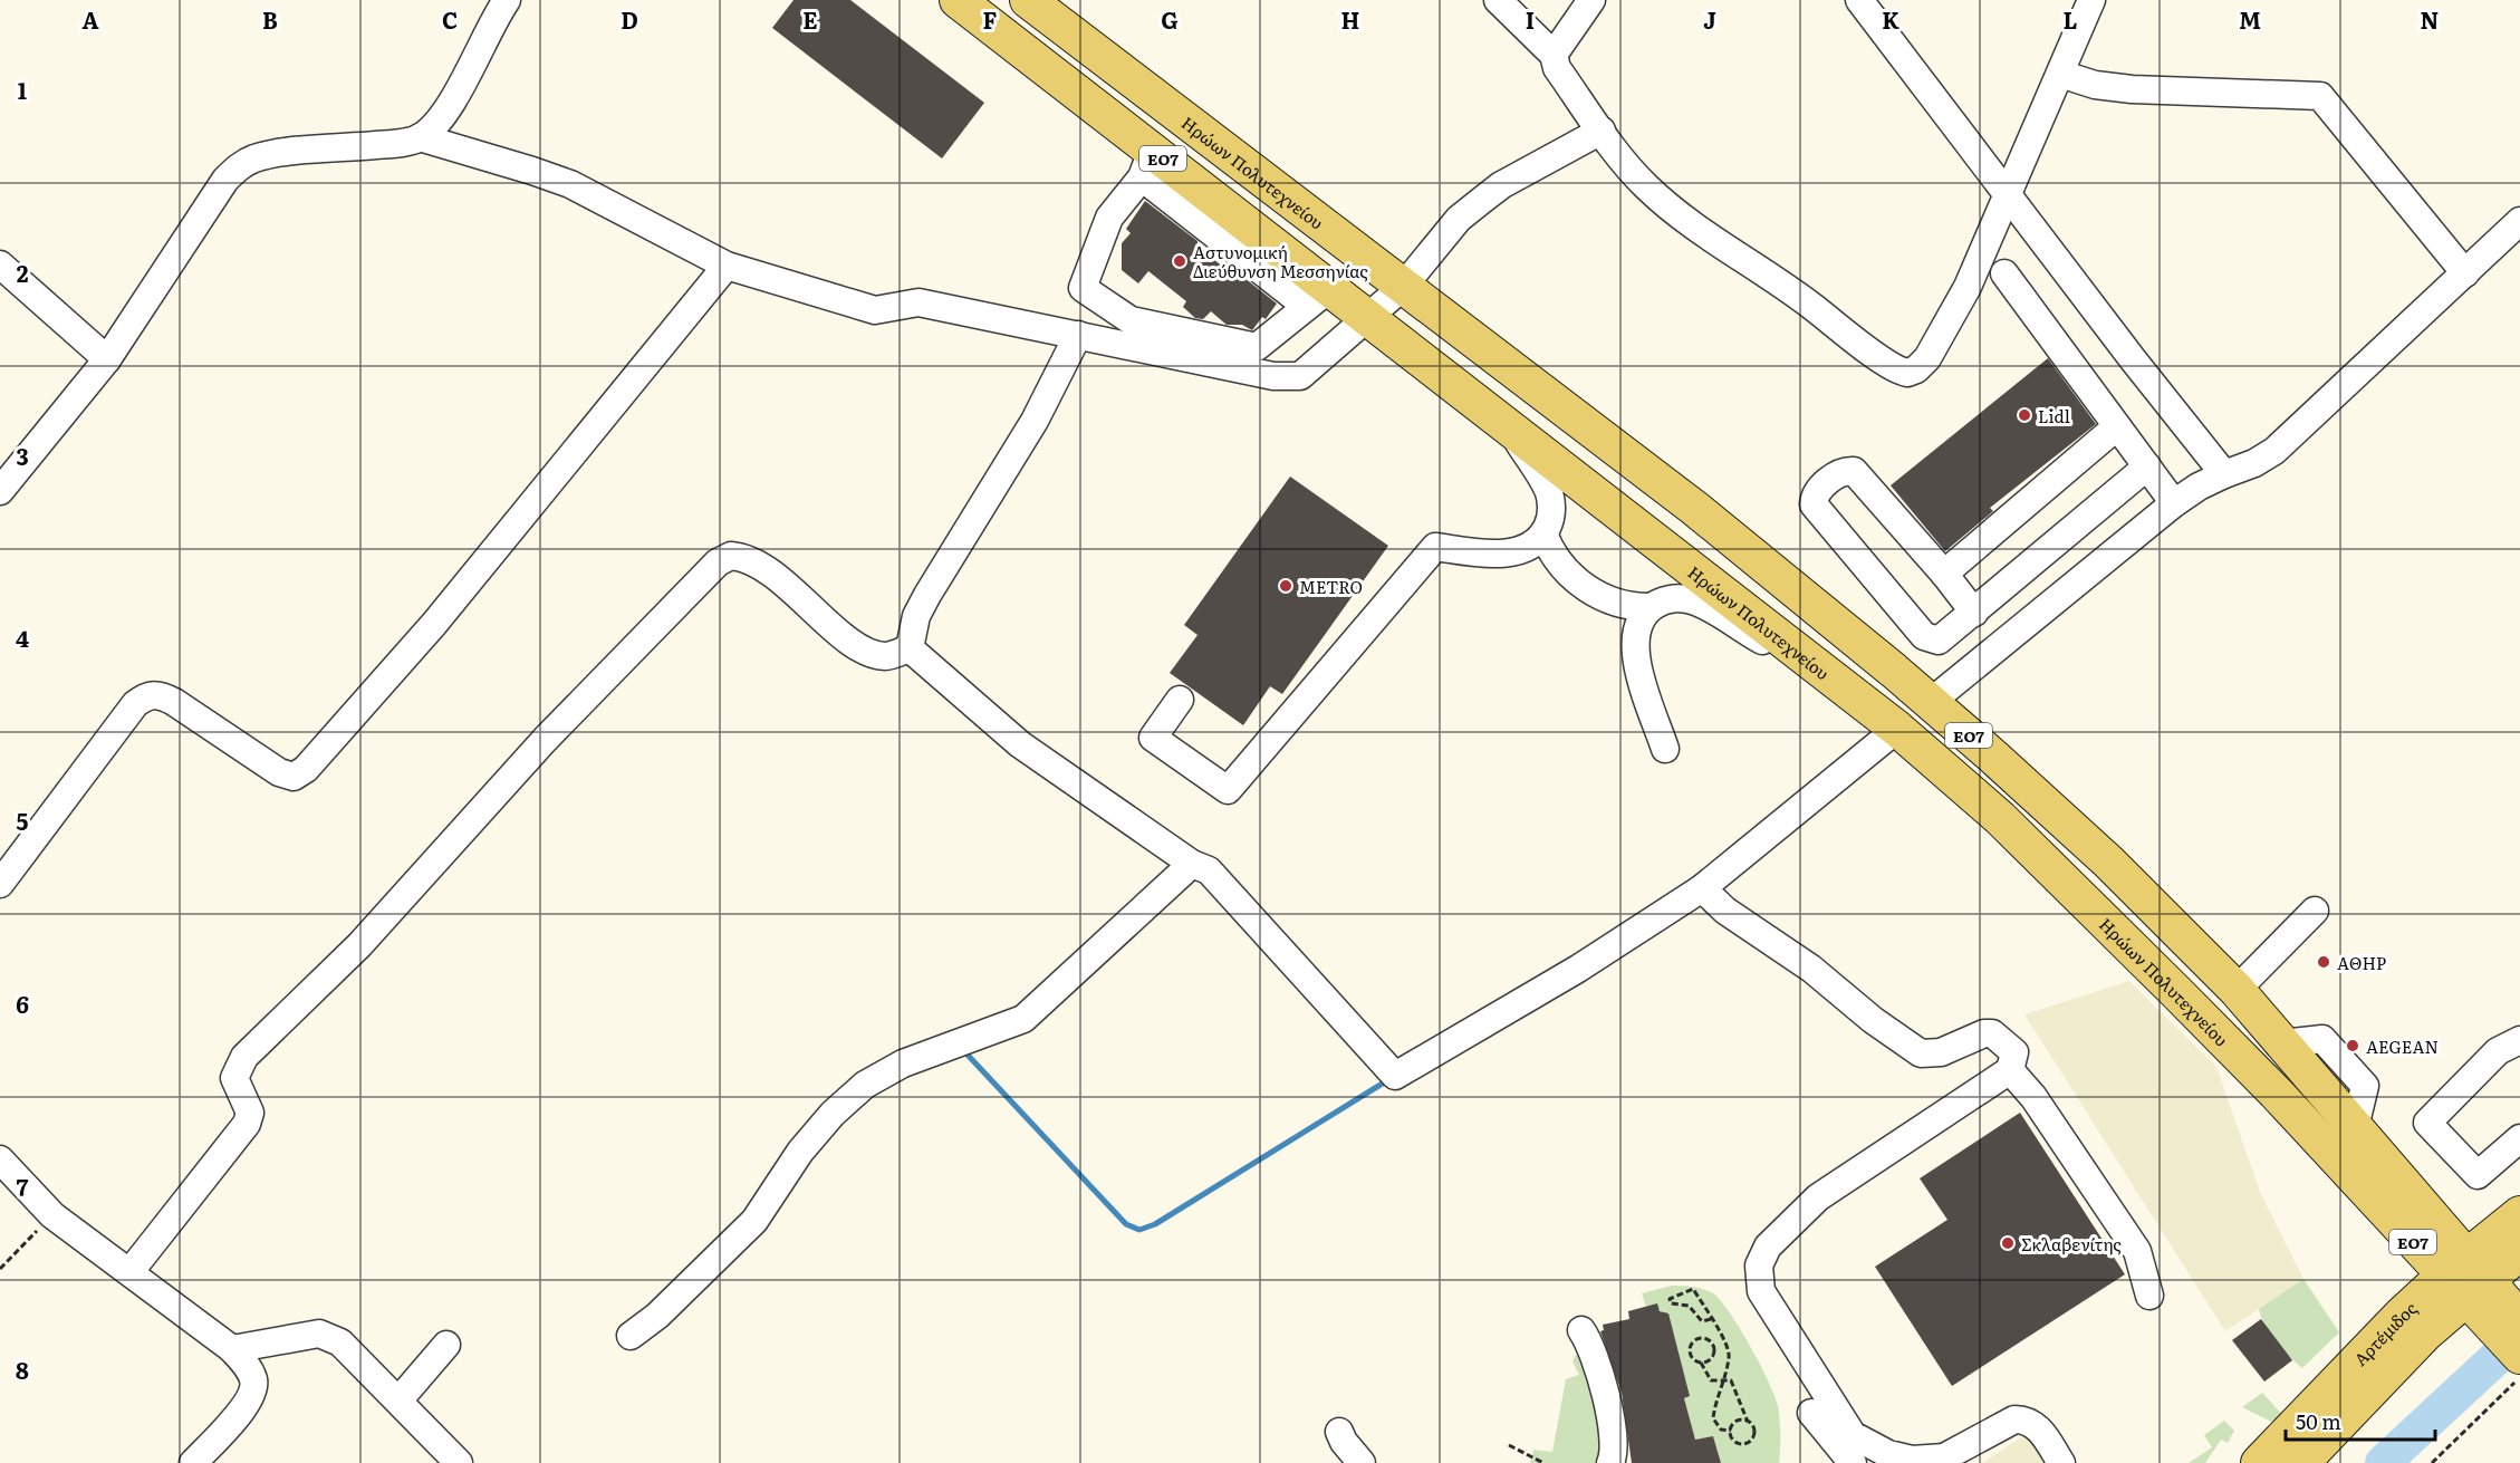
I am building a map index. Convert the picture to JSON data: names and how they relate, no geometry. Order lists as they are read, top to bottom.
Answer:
{
  "streets": {
    "main road": ["ΕΟ7", "Ηρώων Πολυτεχνείου", "Αρτέμιδος"]
  },
  "crossings": [
    ["Ηρώων Πολυτεχνείου", "Αρτέμιδος"]
  ],
  "places": [
    "Αστυνομική Διεύθυνση Μεσσηνίας",
    "Lidl",
    "METRO",
    "ΑΘΗΡ",
    "AEGEAN",
    "Σκλαβενίτης"
  ],
  "scale_bar": "50 m",
  "grid": {
    "columns": [
      "A",
      "B",
      "C",
      "D",
      "E",
      "F",
      "G",
      "H",
      "I",
      "J",
      "K",
      "L",
      "M",
      "N"
    ],
    "rows": [
      "1",
      "2",
      "3",
      "4",
      "5",
      "6",
      "7",
      "8"
    ]
  }
}
